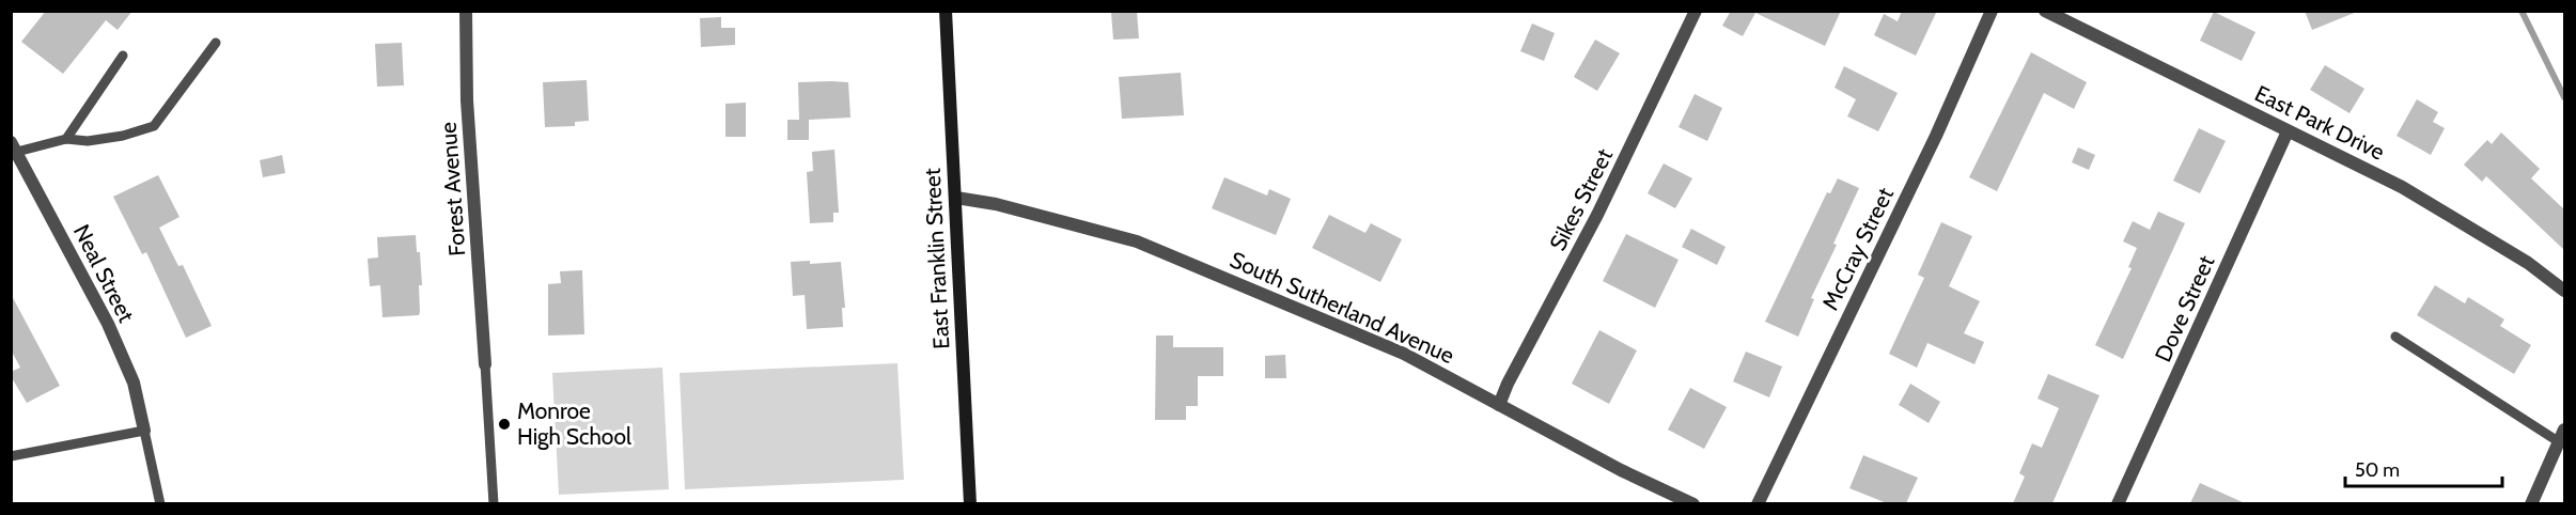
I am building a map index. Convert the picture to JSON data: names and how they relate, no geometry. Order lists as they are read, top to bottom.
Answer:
{
  "streets": {
    "main road": ["East Franklin Street"],
    "street": [
      "East Park Drive",
      "Forest Avenue",
      "Sikes Street",
      "McCray Street",
      "Neal Street",
      "South Sutherland Avenue",
      "Dove Street"
    ]
  },
  "crossings": [
    ["East Park Drive", "Dove Street"],
    ["Sikes Street", "South Sutherland Avenue"],
    ["East Franklin Street", "South Sutherland Avenue"]
  ],
  "places": ["Monroe High School"],
  "scale_bar": "50 m"
}
